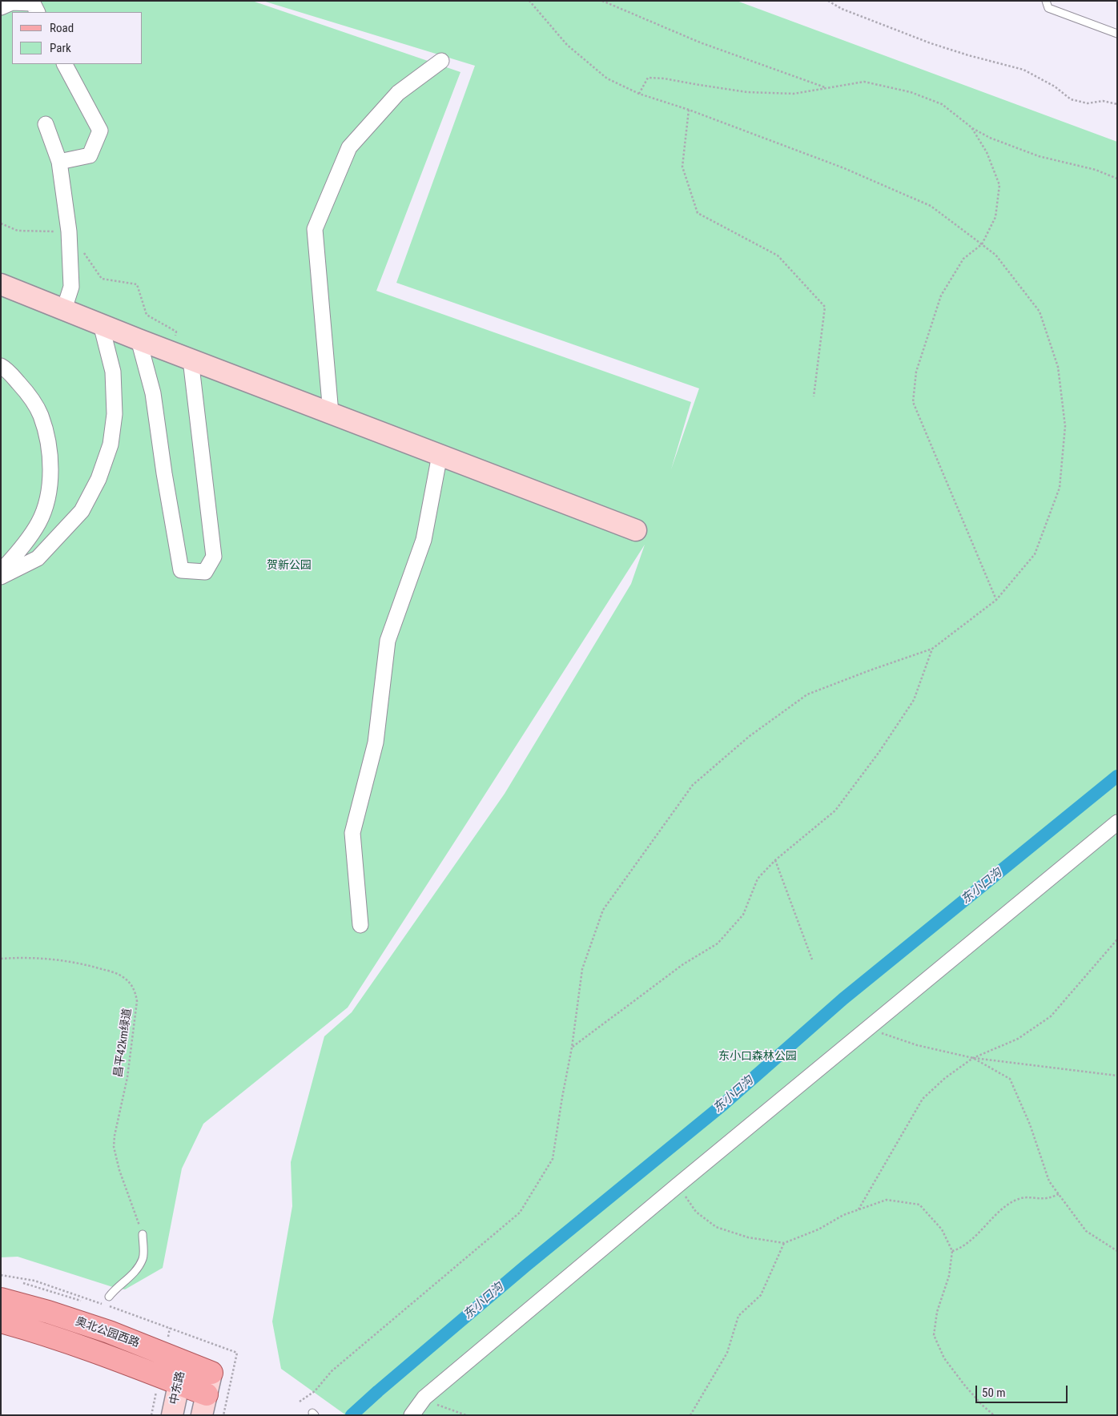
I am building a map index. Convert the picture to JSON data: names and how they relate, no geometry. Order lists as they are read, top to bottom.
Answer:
{
  "streets": {
    "main road": ["奥北公园西路"],
    "street": ["中东路"],
    "path": ["昌平42km绿道"]
  },
  "crossings": [
    ["奥北公园西路", "中东路"]
  ],
  "water": ["东小口沟"],
  "parks": ["贺新公园", "东小口森林公园"],
  "legend": ["Road", "Park"],
  "scale_bar": "50 m"
}
